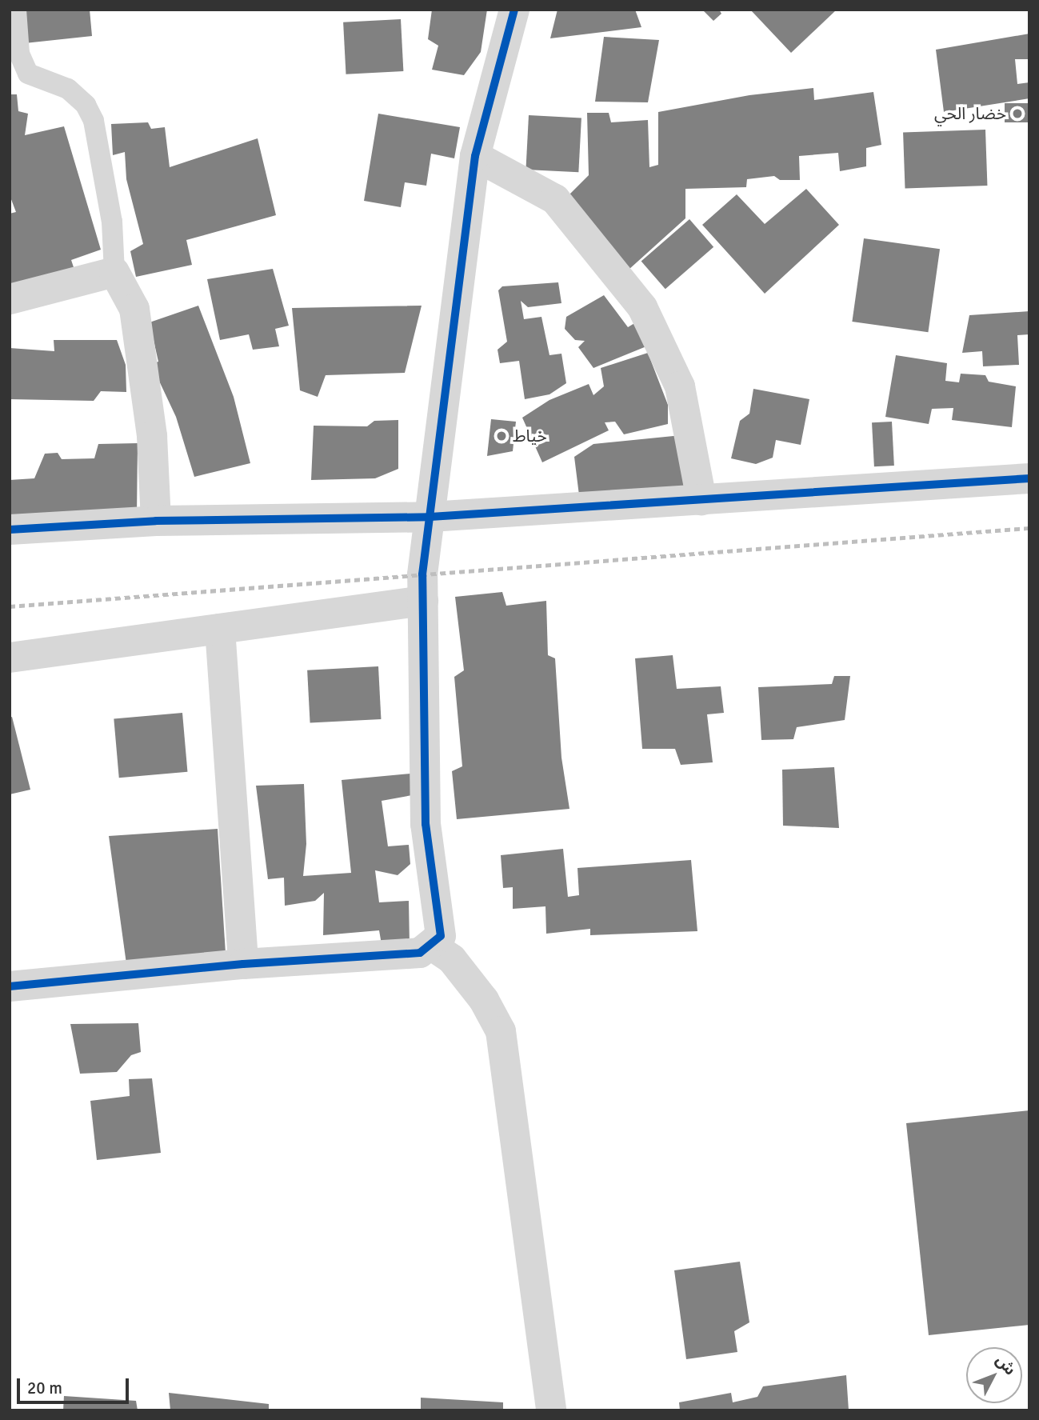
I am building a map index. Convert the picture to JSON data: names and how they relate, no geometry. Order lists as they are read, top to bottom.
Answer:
{
  "places": ["خضار الحي", "خياط"],
  "scale_bar": "20 m",
  "north": "top right"
}
